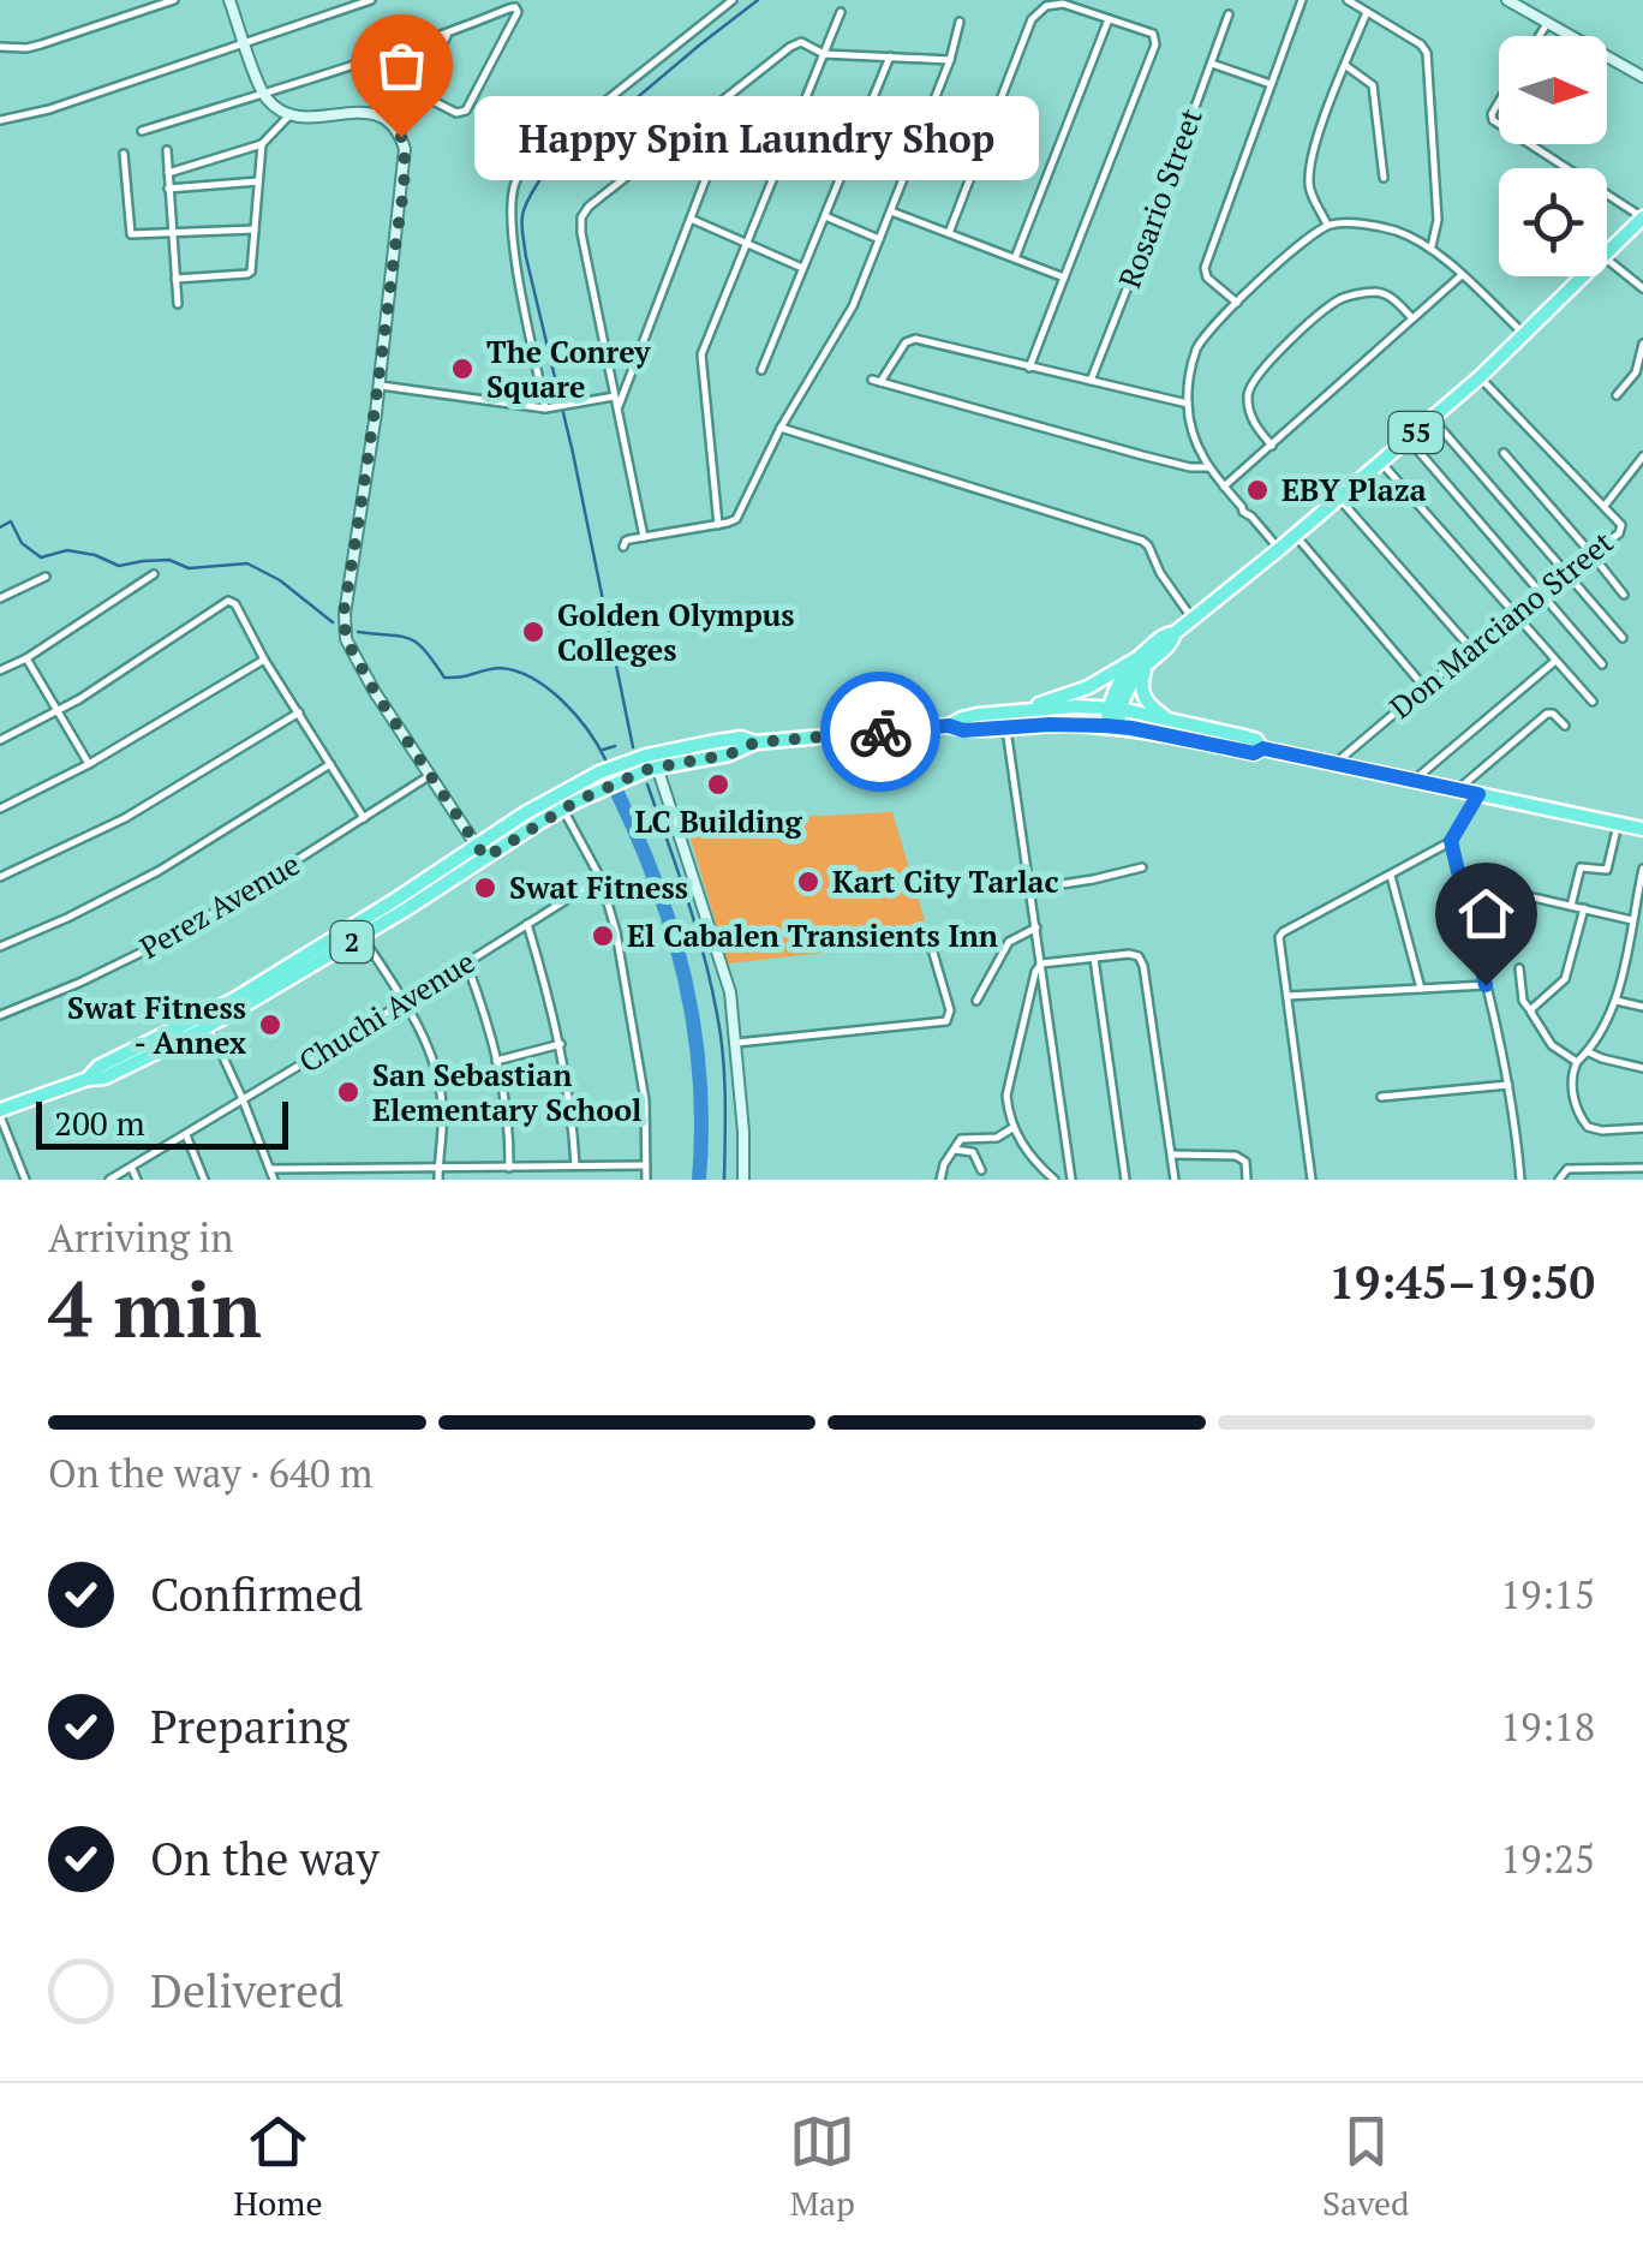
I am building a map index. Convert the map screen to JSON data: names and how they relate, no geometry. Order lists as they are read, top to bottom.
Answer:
{
  "streets": {
    "highway": ["55", "2"],
    "street": [
      "Rosario Street",
      "Don Marciano Street",
      "Perez Avenue",
      "Chuchi Avenue"
    ]
  },
  "crossings": [
    ["55", "Don Marciano Street"],
    ["55", "2"],
    ["Don Marciano Street", "2"]
  ],
  "places": [
    "Happy Spin Laundry Shop",
    "The Conrey Square",
    "EBY Plaza",
    "Golden Olympus Colleges",
    "LC Building",
    "Kart City Tarlac",
    "Swat Fitness",
    "El Cabalen Transients Inn",
    "Swat Fitness - Annex",
    "San Sebastian Elementary School"
  ],
  "scale_bar": "200 m",
  "north": "right",
  "page": {
    "bubble": "Happy Spin Laundry Shop",
    "scale": "200 m",
    "heading": ["4 min", "Arriving in", "19:45–19:50"],
    "bar": "On the way · 640 m",
    "list": [
      ["Confirmed", "19:15"],
      ["Preparing", "19:18"],
      ["On the way", "19:25"],
      "Delivered"
    ],
    "tabs": ["Home", "Map", "Saved"]
  }
}
